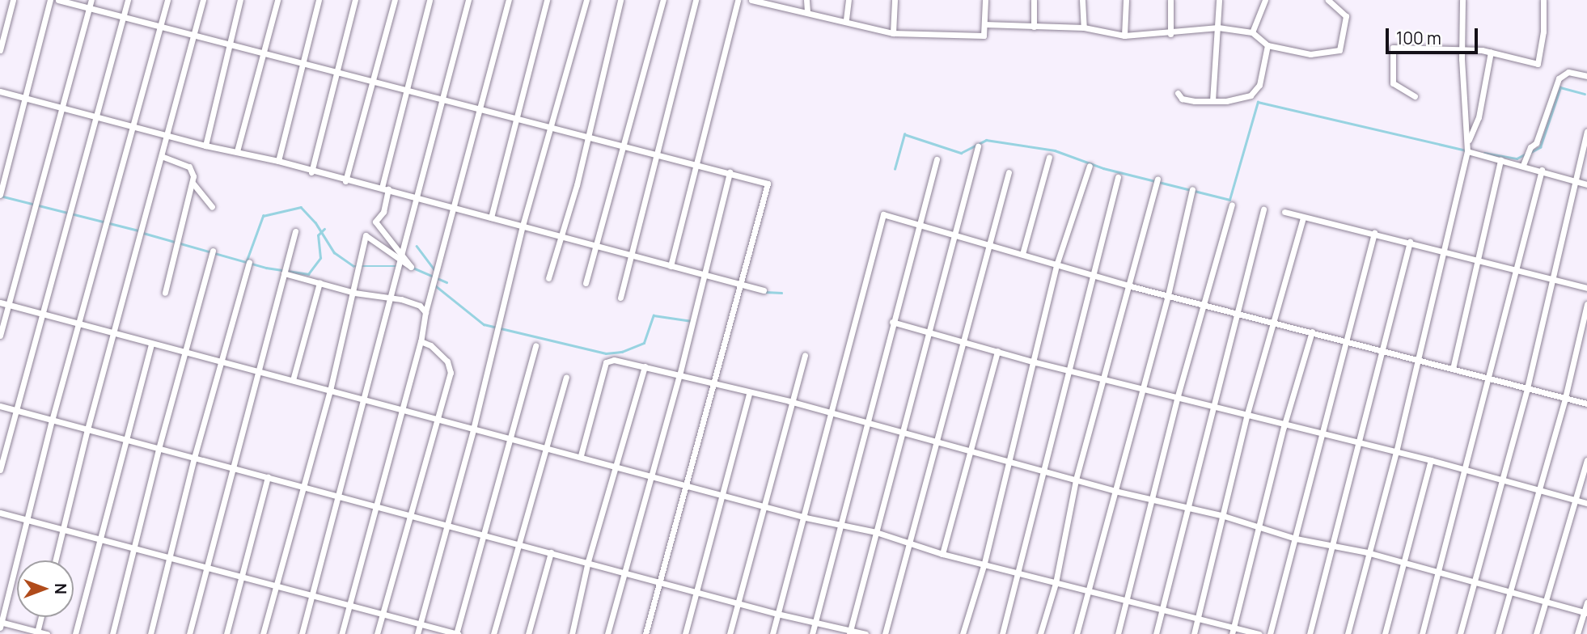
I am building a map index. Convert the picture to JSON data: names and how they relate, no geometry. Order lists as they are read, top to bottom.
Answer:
{
  "scale_bar": "100 m",
  "north": "right"
}
